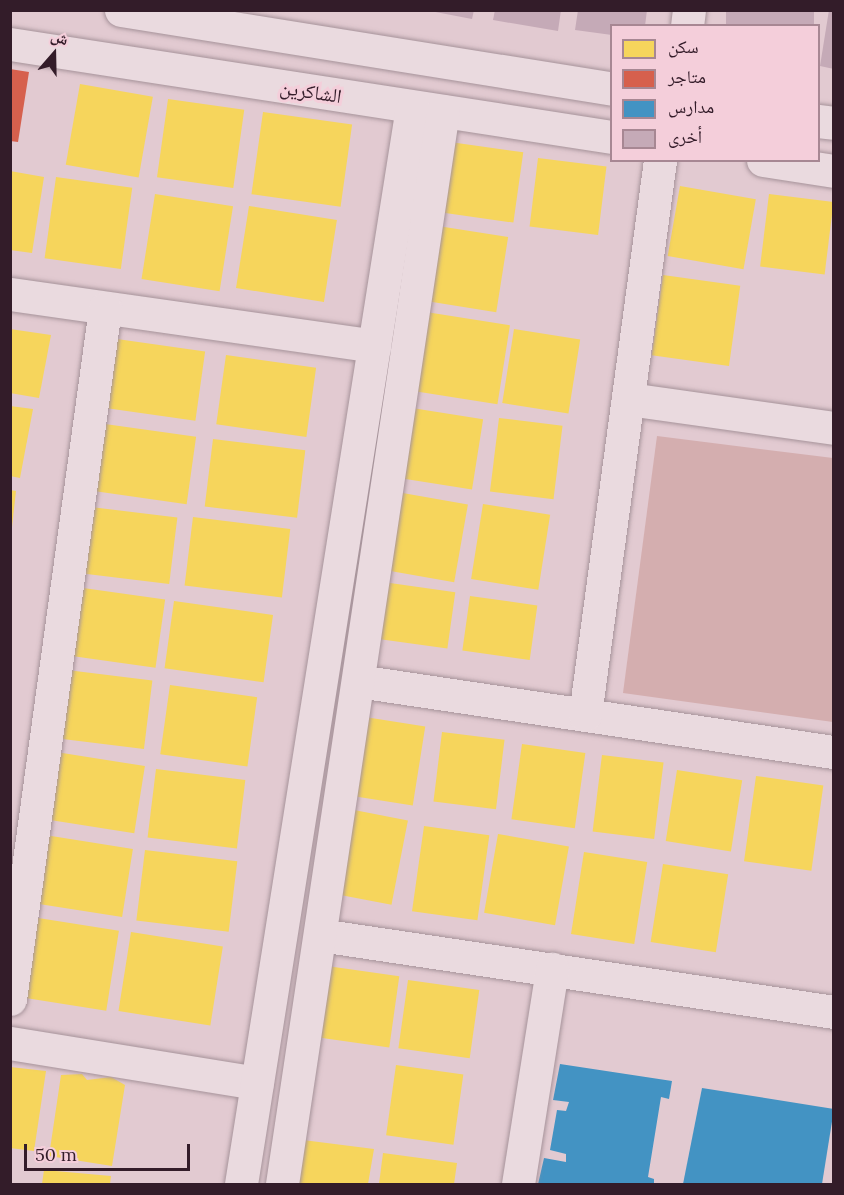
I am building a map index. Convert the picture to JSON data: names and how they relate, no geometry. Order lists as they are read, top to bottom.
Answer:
{
  "streets": {
    "street": ["الشاكرين"]
  },
  "legend": [
    "سكن",
    "متاجر",
    "مدارس",
    "أخرى"
  ],
  "scale_bar": "50 m",
  "north": "top"
}
